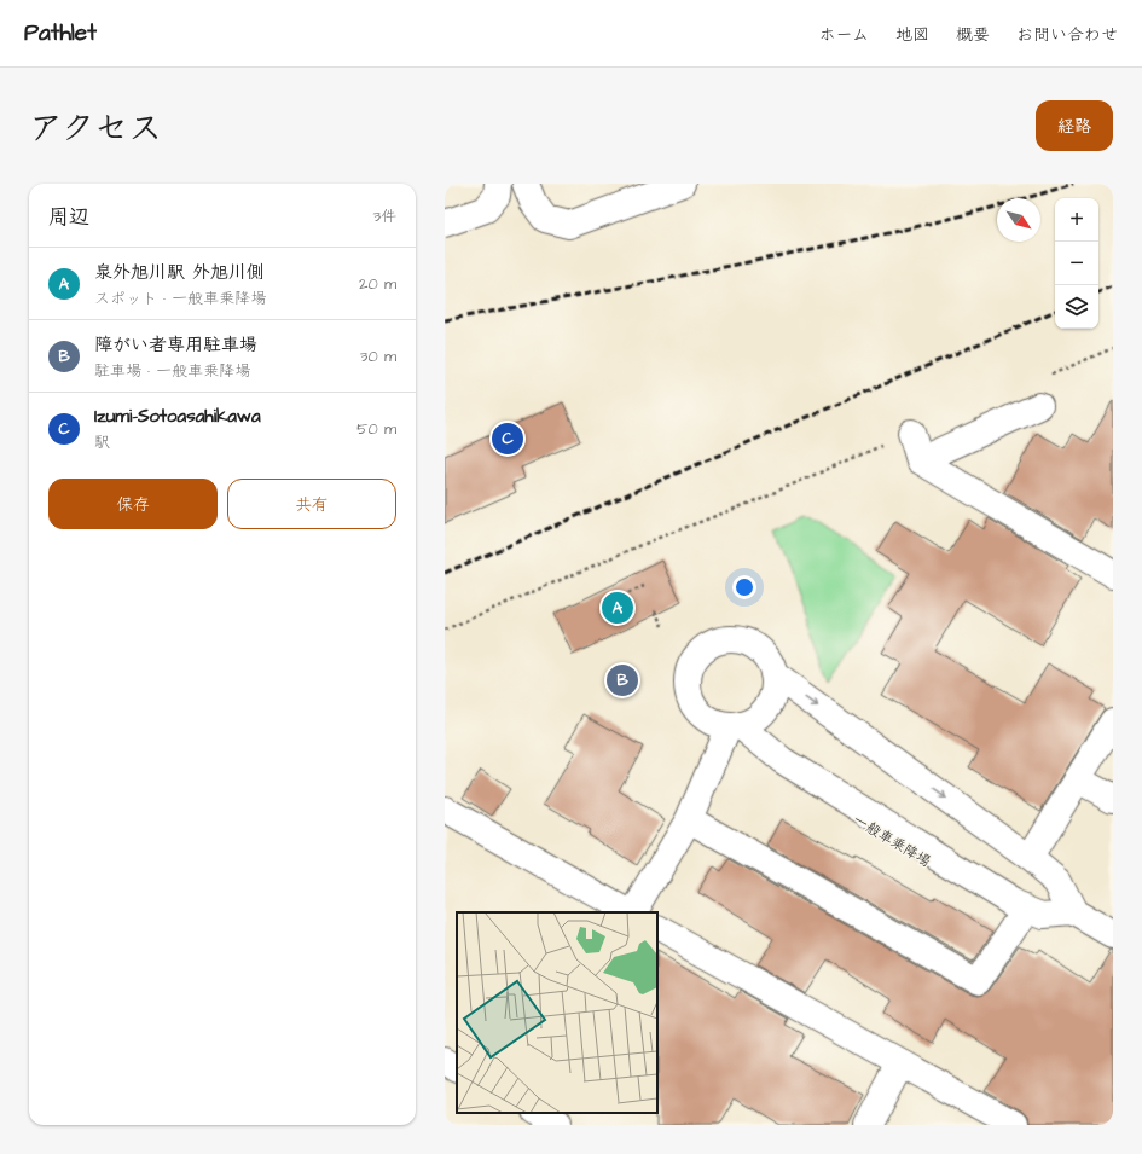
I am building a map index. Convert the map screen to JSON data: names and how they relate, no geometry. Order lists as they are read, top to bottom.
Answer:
{
  "north": "bottom right",
  "page": {
    "header": "Pathlet",
    "nav": [
      "ホーム",
      "地図",
      "概要",
      "お問い合わせ"
    ],
    "title": "アクセス",
    "buttons": [
      "経路",
      ["保存", "共有"]
    ],
    "heading": ["周辺", "3件"],
    "map_buttons": ["+", "−"],
    "list": [
      {
        "mark": "A",
        "name": "泉外旭川駅 外旭川側",
        "note": "スポット · 一般車乗降場",
        "value": "20 m"
      },
      {
        "mark": "B",
        "name": "障がい者専用駐車場",
        "note": "駐車場 · 一般車乗降場",
        "value": "30 m"
      },
      {
        "mark": "C",
        "name": "Izumi-Sotoasahikawa",
        "note": "駅",
        "value": "50 m"
      }
    ],
    "pins": ["C", "A", "B"]
  }
}
